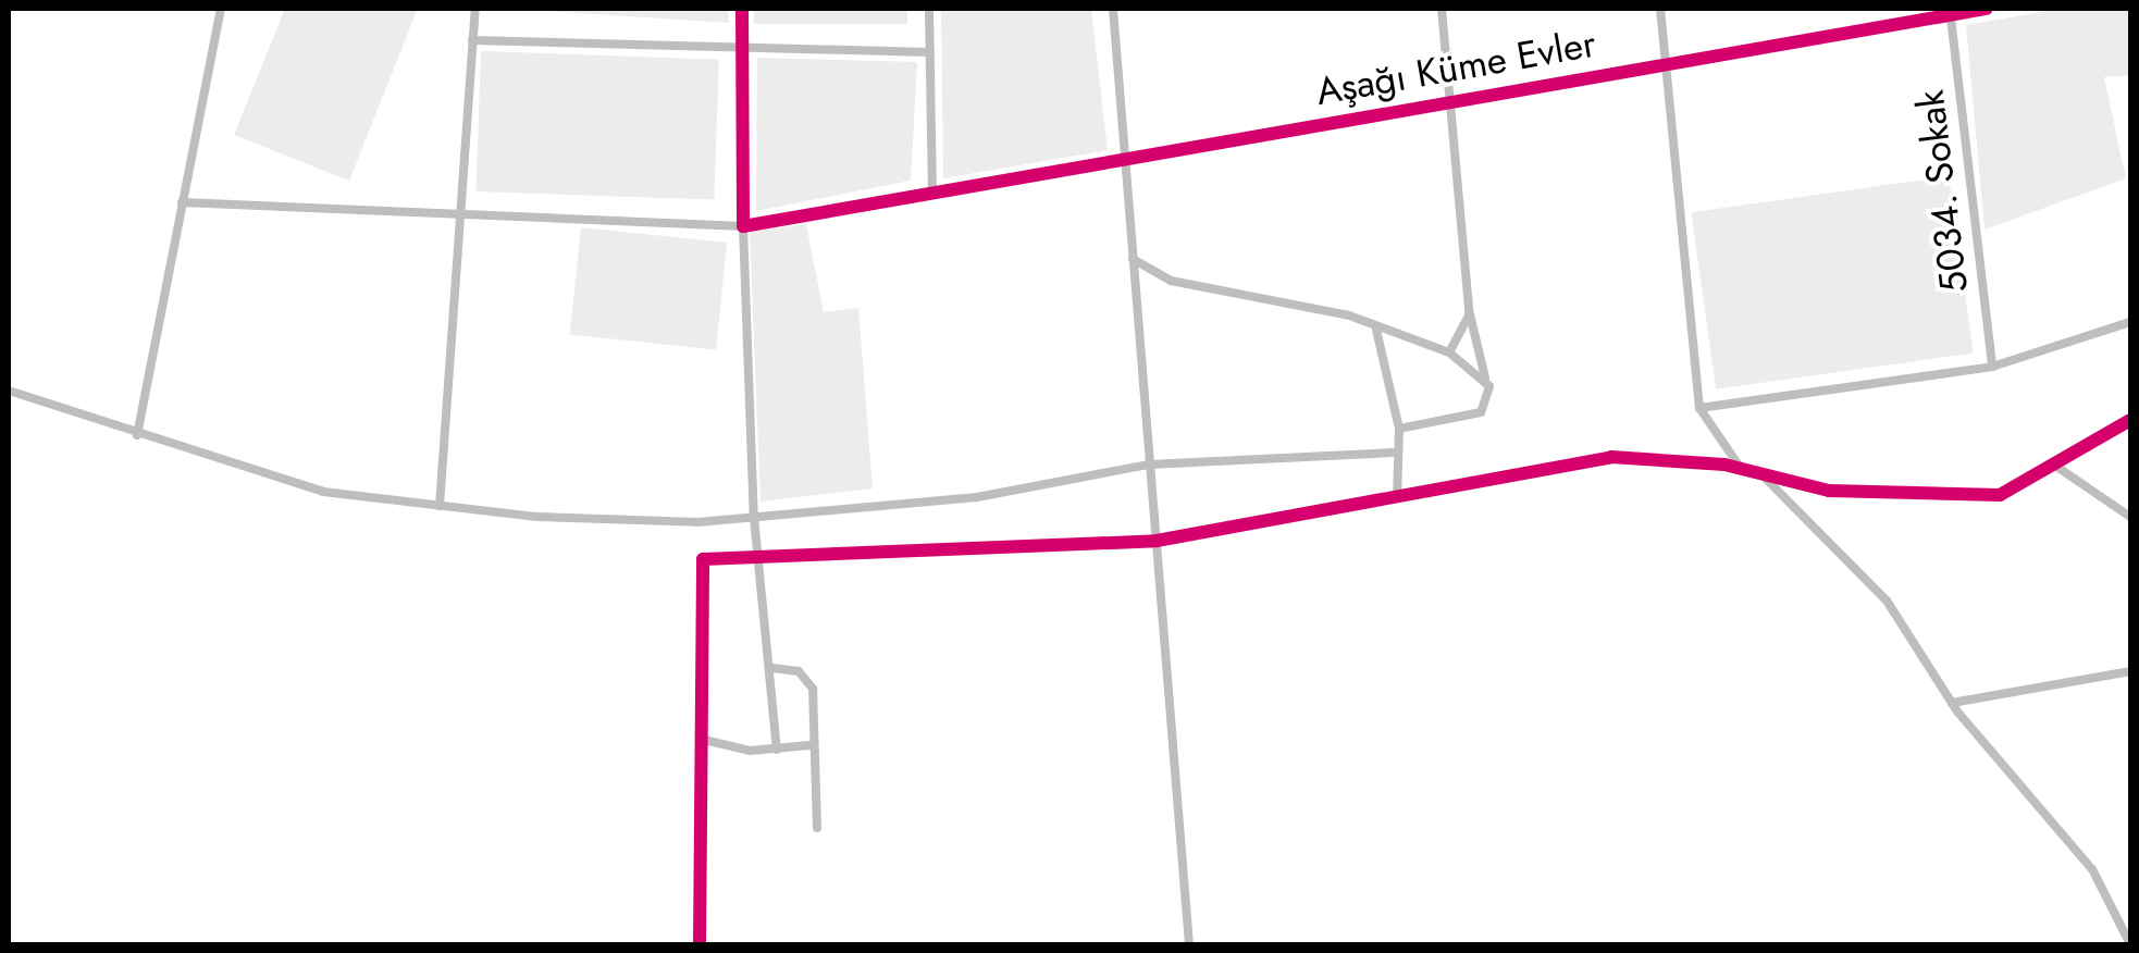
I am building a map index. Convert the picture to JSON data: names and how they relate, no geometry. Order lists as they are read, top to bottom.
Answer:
{
  "streets": {
    "street": ["Aşağı Küme Evler", "5034. Sokak"]
  },
  "crossings": [
    ["Aşağı Küme Evler", "5034. Sokak"]
  ]
}
